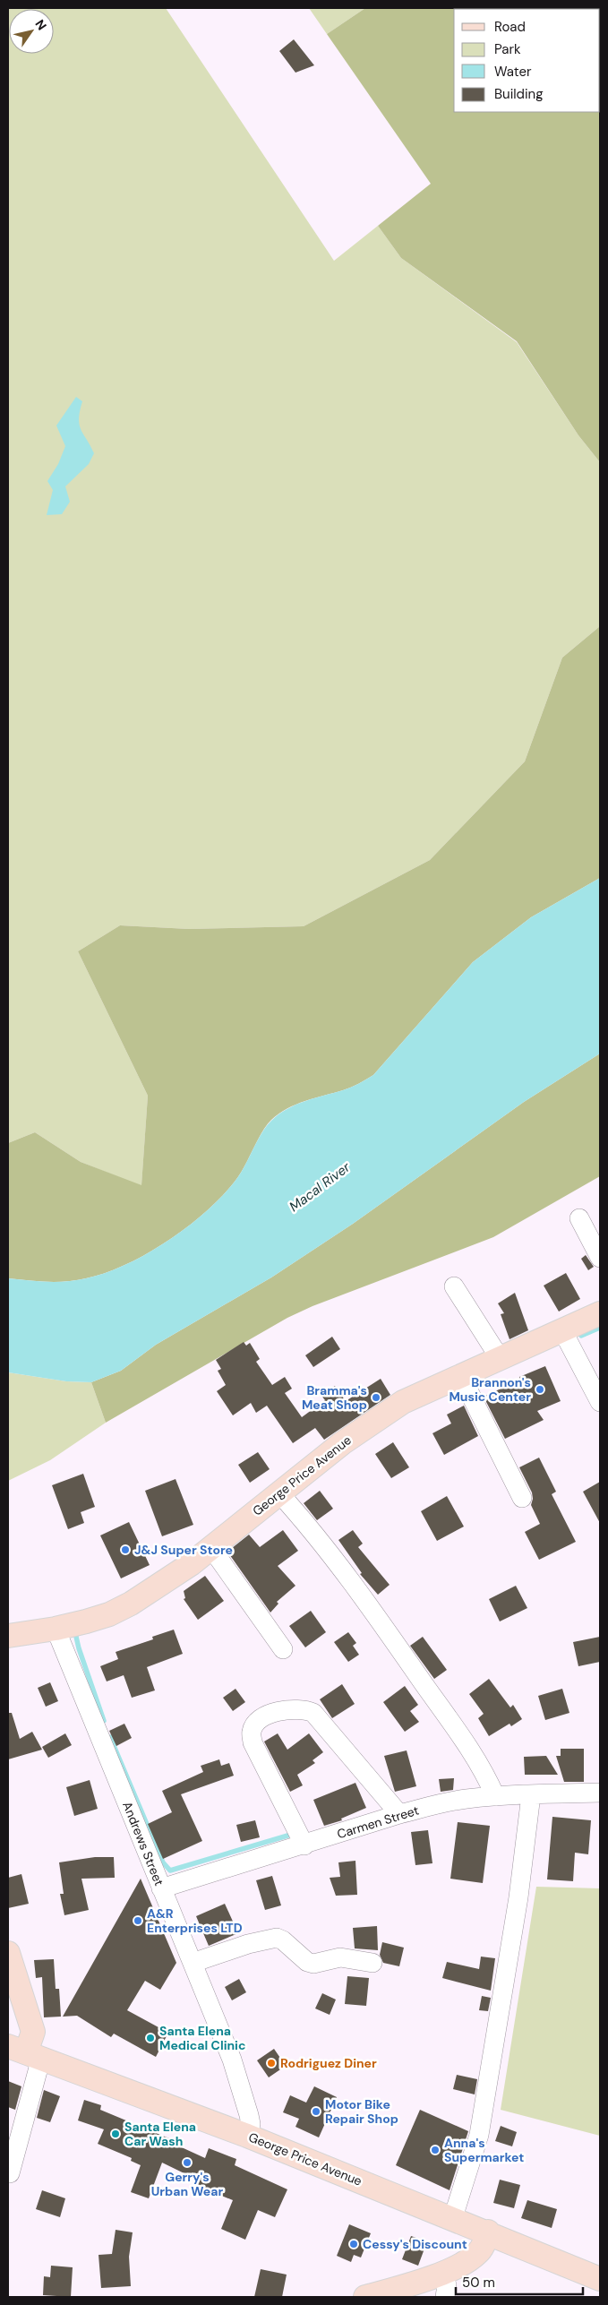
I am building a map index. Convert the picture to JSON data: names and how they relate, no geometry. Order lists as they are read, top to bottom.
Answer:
{
  "streets": {
    "main road": ["George Price Avenue"],
    "street": ["Carmen Street", "Andrews Street"]
  },
  "crossings": [
    ["George Price Avenue", "Andrews Street"],
    ["Carmen Street", "Andrews Street"]
  ],
  "water": ["Macal River"],
  "places": [
    "Brannon's Music Center",
    "Bramma's Meat Shop",
    "J&J Super Store",
    "A&R Enterprises LTD",
    "Santa Elena Medical Clinic",
    "Rodriguez Diner",
    "Motor Bike Repair Shop",
    "Santa Elena Car Wash",
    "Anna's Supermarket",
    "Gerry's Urban Wear",
    "Cessy's Discount"
  ],
  "legend": [
    "Road",
    "Park",
    "Water",
    "Building"
  ],
  "scale_bar": "50 m",
  "north": "top right"
}
